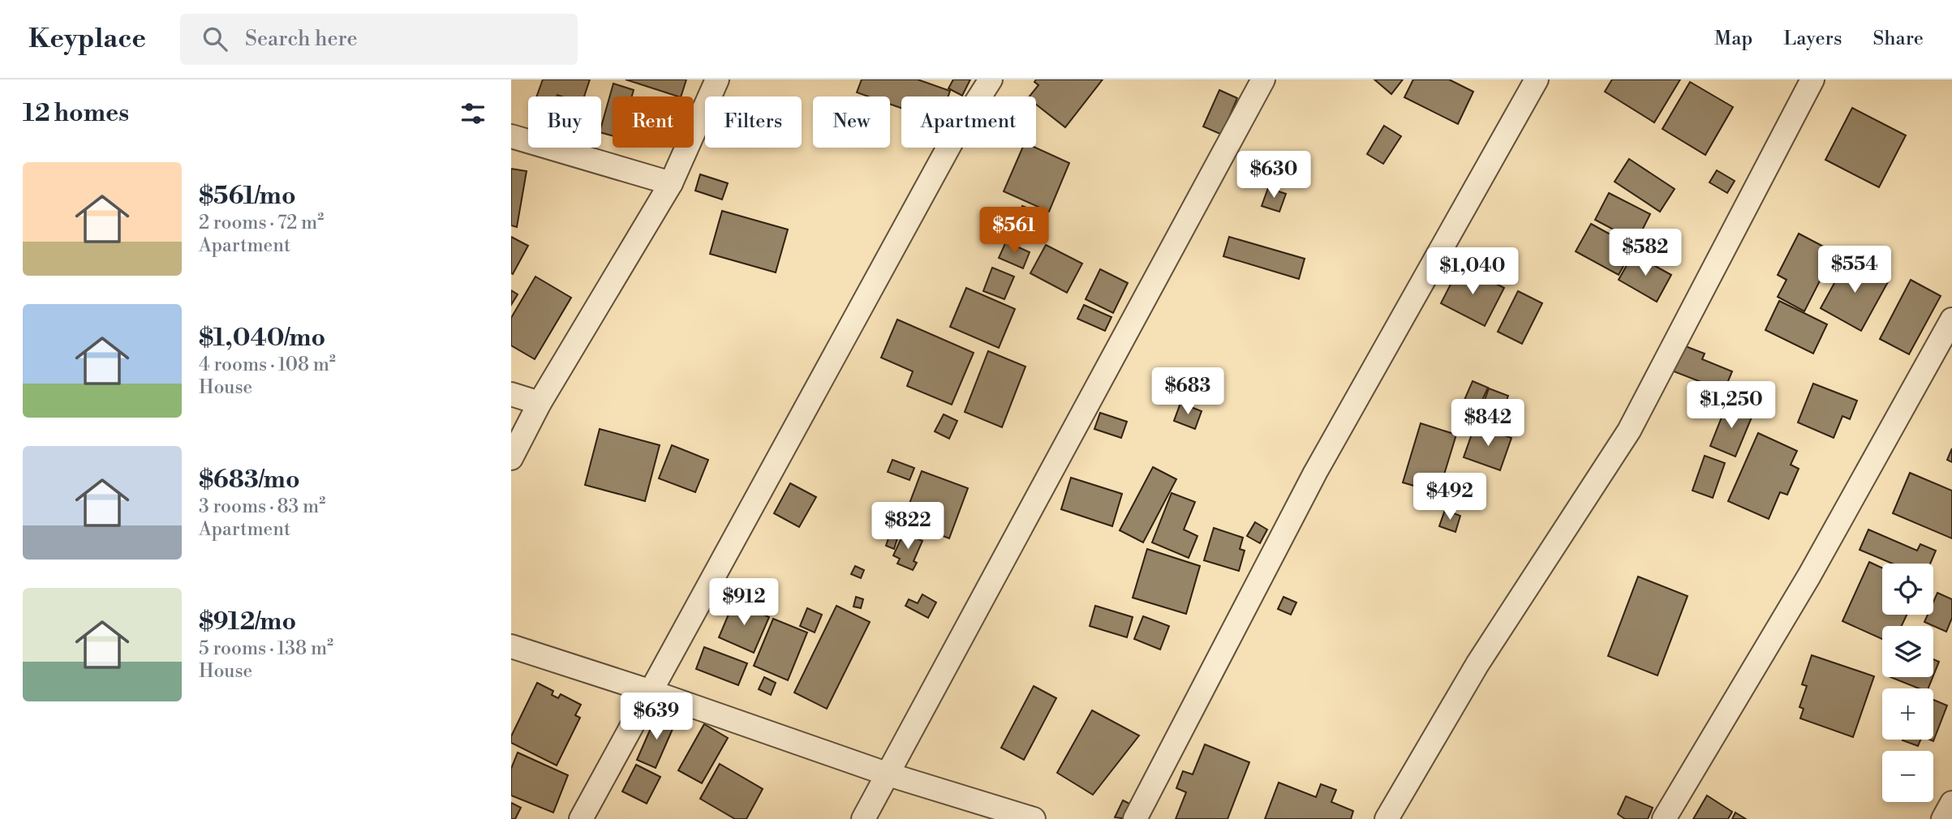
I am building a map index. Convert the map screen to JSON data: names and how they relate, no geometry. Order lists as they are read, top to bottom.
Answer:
{
  "page": {
    "header": "Keyplace",
    "search": "Search here",
    "nav": ["Map", "Layers", "Share"],
    "heading": "12 homes",
    "chip": [
      "Buy",
      "Rent",
      "Filters",
      "New",
      "Apartment"
    ],
    "list": [
      {
        "name": "$561/mo",
        "note": "2 rooms · 72 m² · Apartment"
      },
      {
        "name": "$1,040/mo",
        "note": "4 rooms · 108 m² · House"
      },
      {
        "name": "$683/mo",
        "note": "3 rooms · 83 m² · Apartment"
      },
      {
        "name": "$912/mo",
        "note": "5 rooms · 138 m² · House"
      }
    ],
    "price": [
      "$630",
      "$561",
      "$582",
      "$554",
      "$1,040",
      "$683",
      "$1,250",
      "$842",
      "$492",
      "$822",
      "$912",
      "$639"
    ],
    "map_buttons": ["+", "−"]
  }
}
